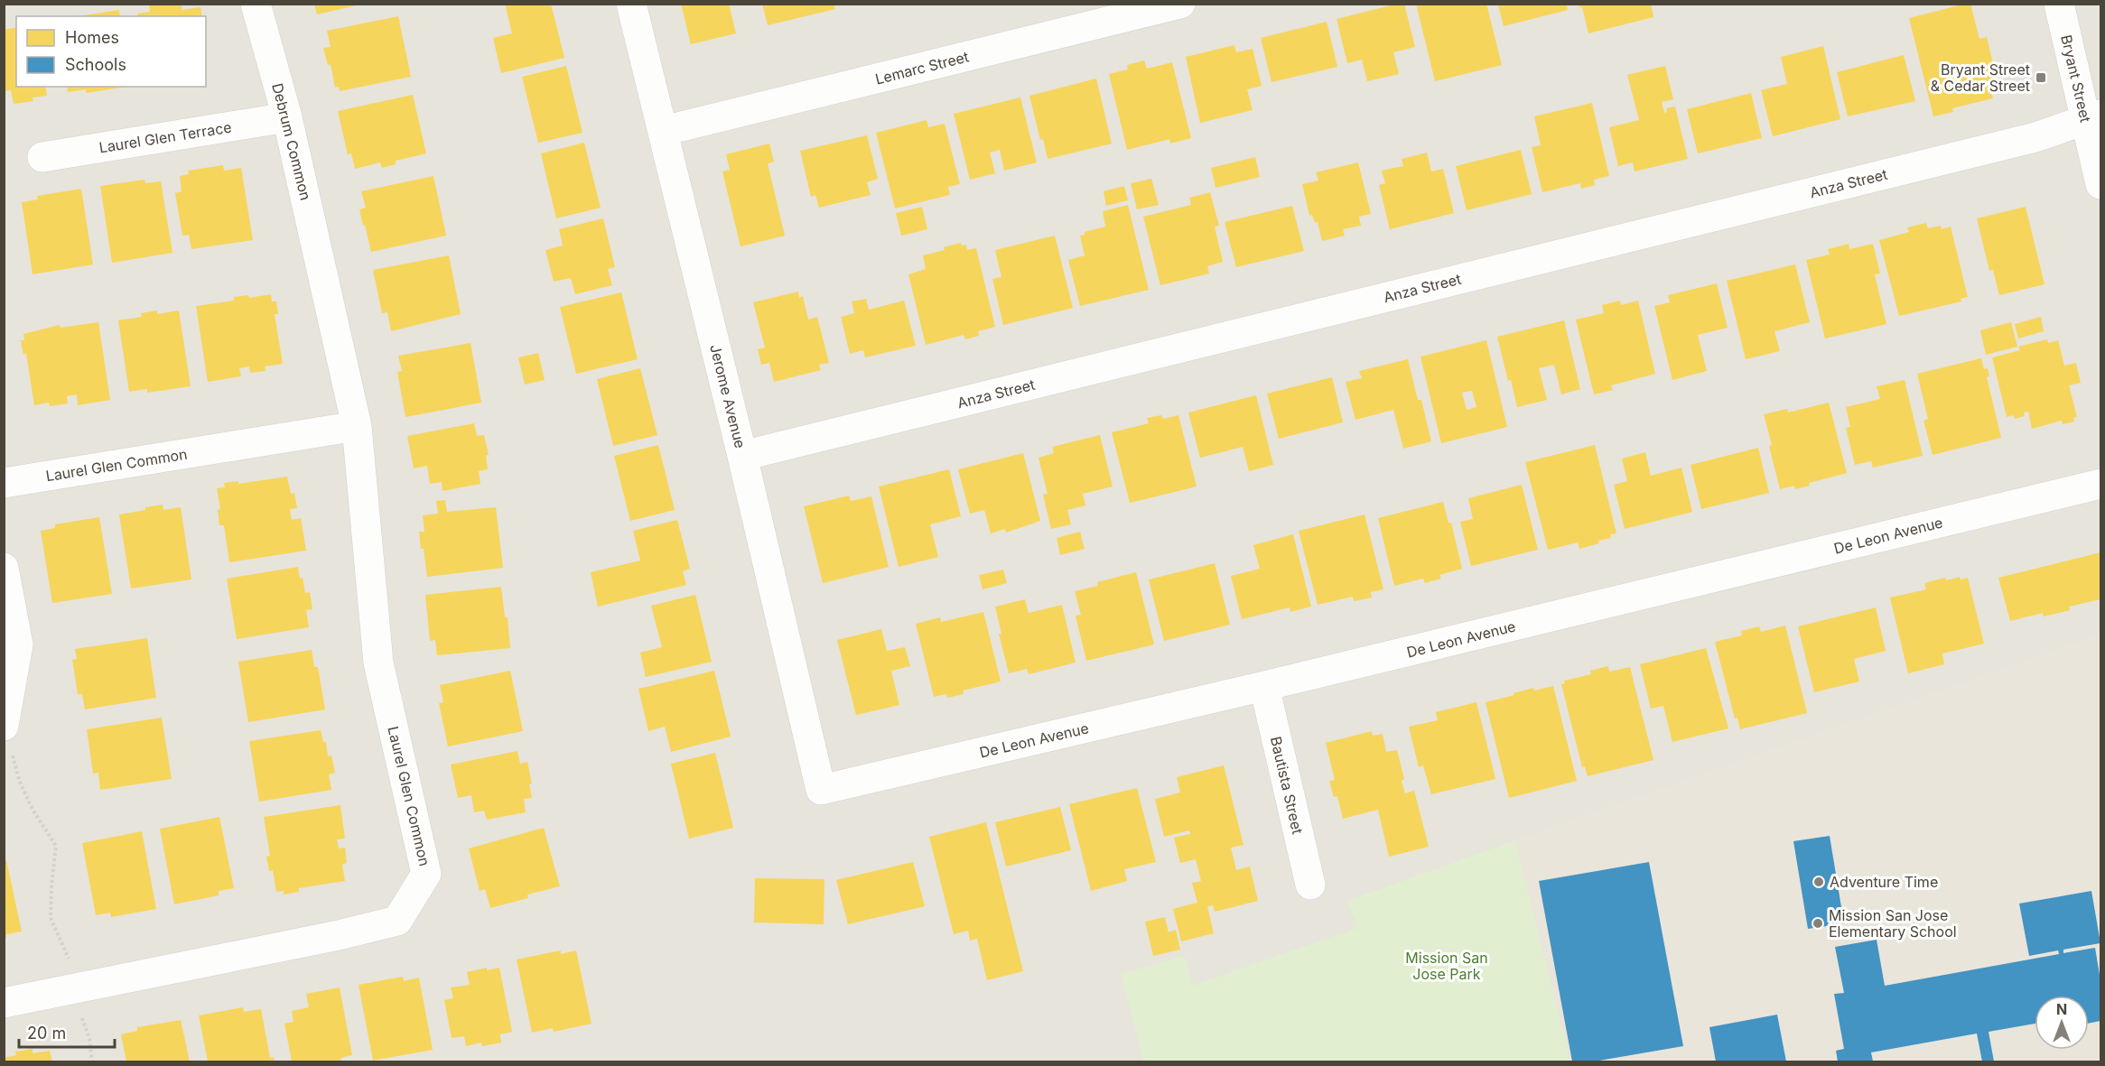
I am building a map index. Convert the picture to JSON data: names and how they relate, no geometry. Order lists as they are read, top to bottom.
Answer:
{
  "streets": {
    "street": [
      "Lemarc Street",
      "Bryant Street",
      "Laurel Glen Terrace",
      "Debrum Common",
      "Anza Street",
      "Jerome Avenue",
      "Laurel Glen Common",
      "De Leon Avenue",
      "Bautista Street"
    ]
  },
  "crossings": [
    ["Lemarc Street", "Jerome Avenue"],
    ["Bryant Street", "Anza Street"],
    ["Laurel Glen Terrace", "Debrum Common"],
    ["Debrum Common", "Laurel Glen Common"],
    ["Anza Street", "Jerome Avenue"],
    ["Jerome Avenue", "De Leon Avenue"],
    ["De Leon Avenue", "Bautista Street"]
  ],
  "parks": ["Mission San Jose Park"],
  "places": {
    "transit": ["Bryant Street & Cedar Street"],
    "other": ["Adventure Time", "Mission San Jose Elementary School"]
  },
  "legend": ["Homes", "Schools"],
  "scale_bar": "20 m",
  "north": "top"
}
